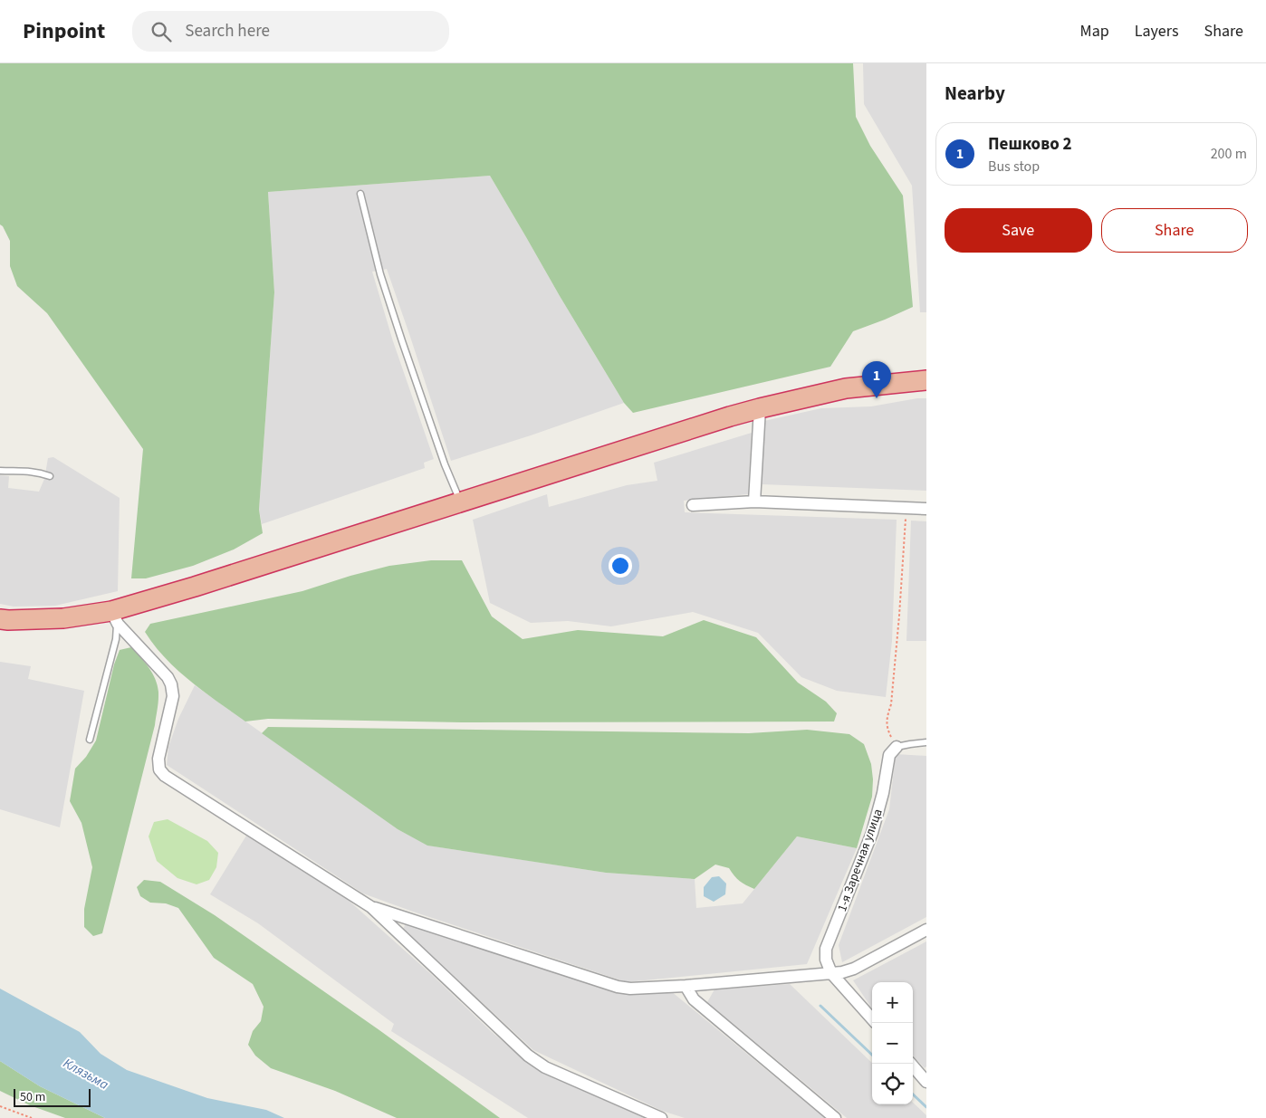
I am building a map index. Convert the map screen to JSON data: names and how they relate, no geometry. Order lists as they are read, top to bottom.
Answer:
{
  "streets": {
    "street": ["1-я Заречная улица"]
  },
  "water": ["Клязьма"],
  "scale_bar": "50 m",
  "page": {
    "header": "Pinpoint",
    "search": "Search here",
    "nav": ["Map", "Layers", "Share"],
    "heading": "Nearby",
    "list": [
      {
        "mark": "1",
        "name": "Пешково 2",
        "note": "Bus stop",
        "value": "200 m"
      }
    ],
    "buttons": ["Save", "Share"],
    "pins": "1",
    "map_buttons": ["+", "−"],
    "scale": "50 m"
  }
}
